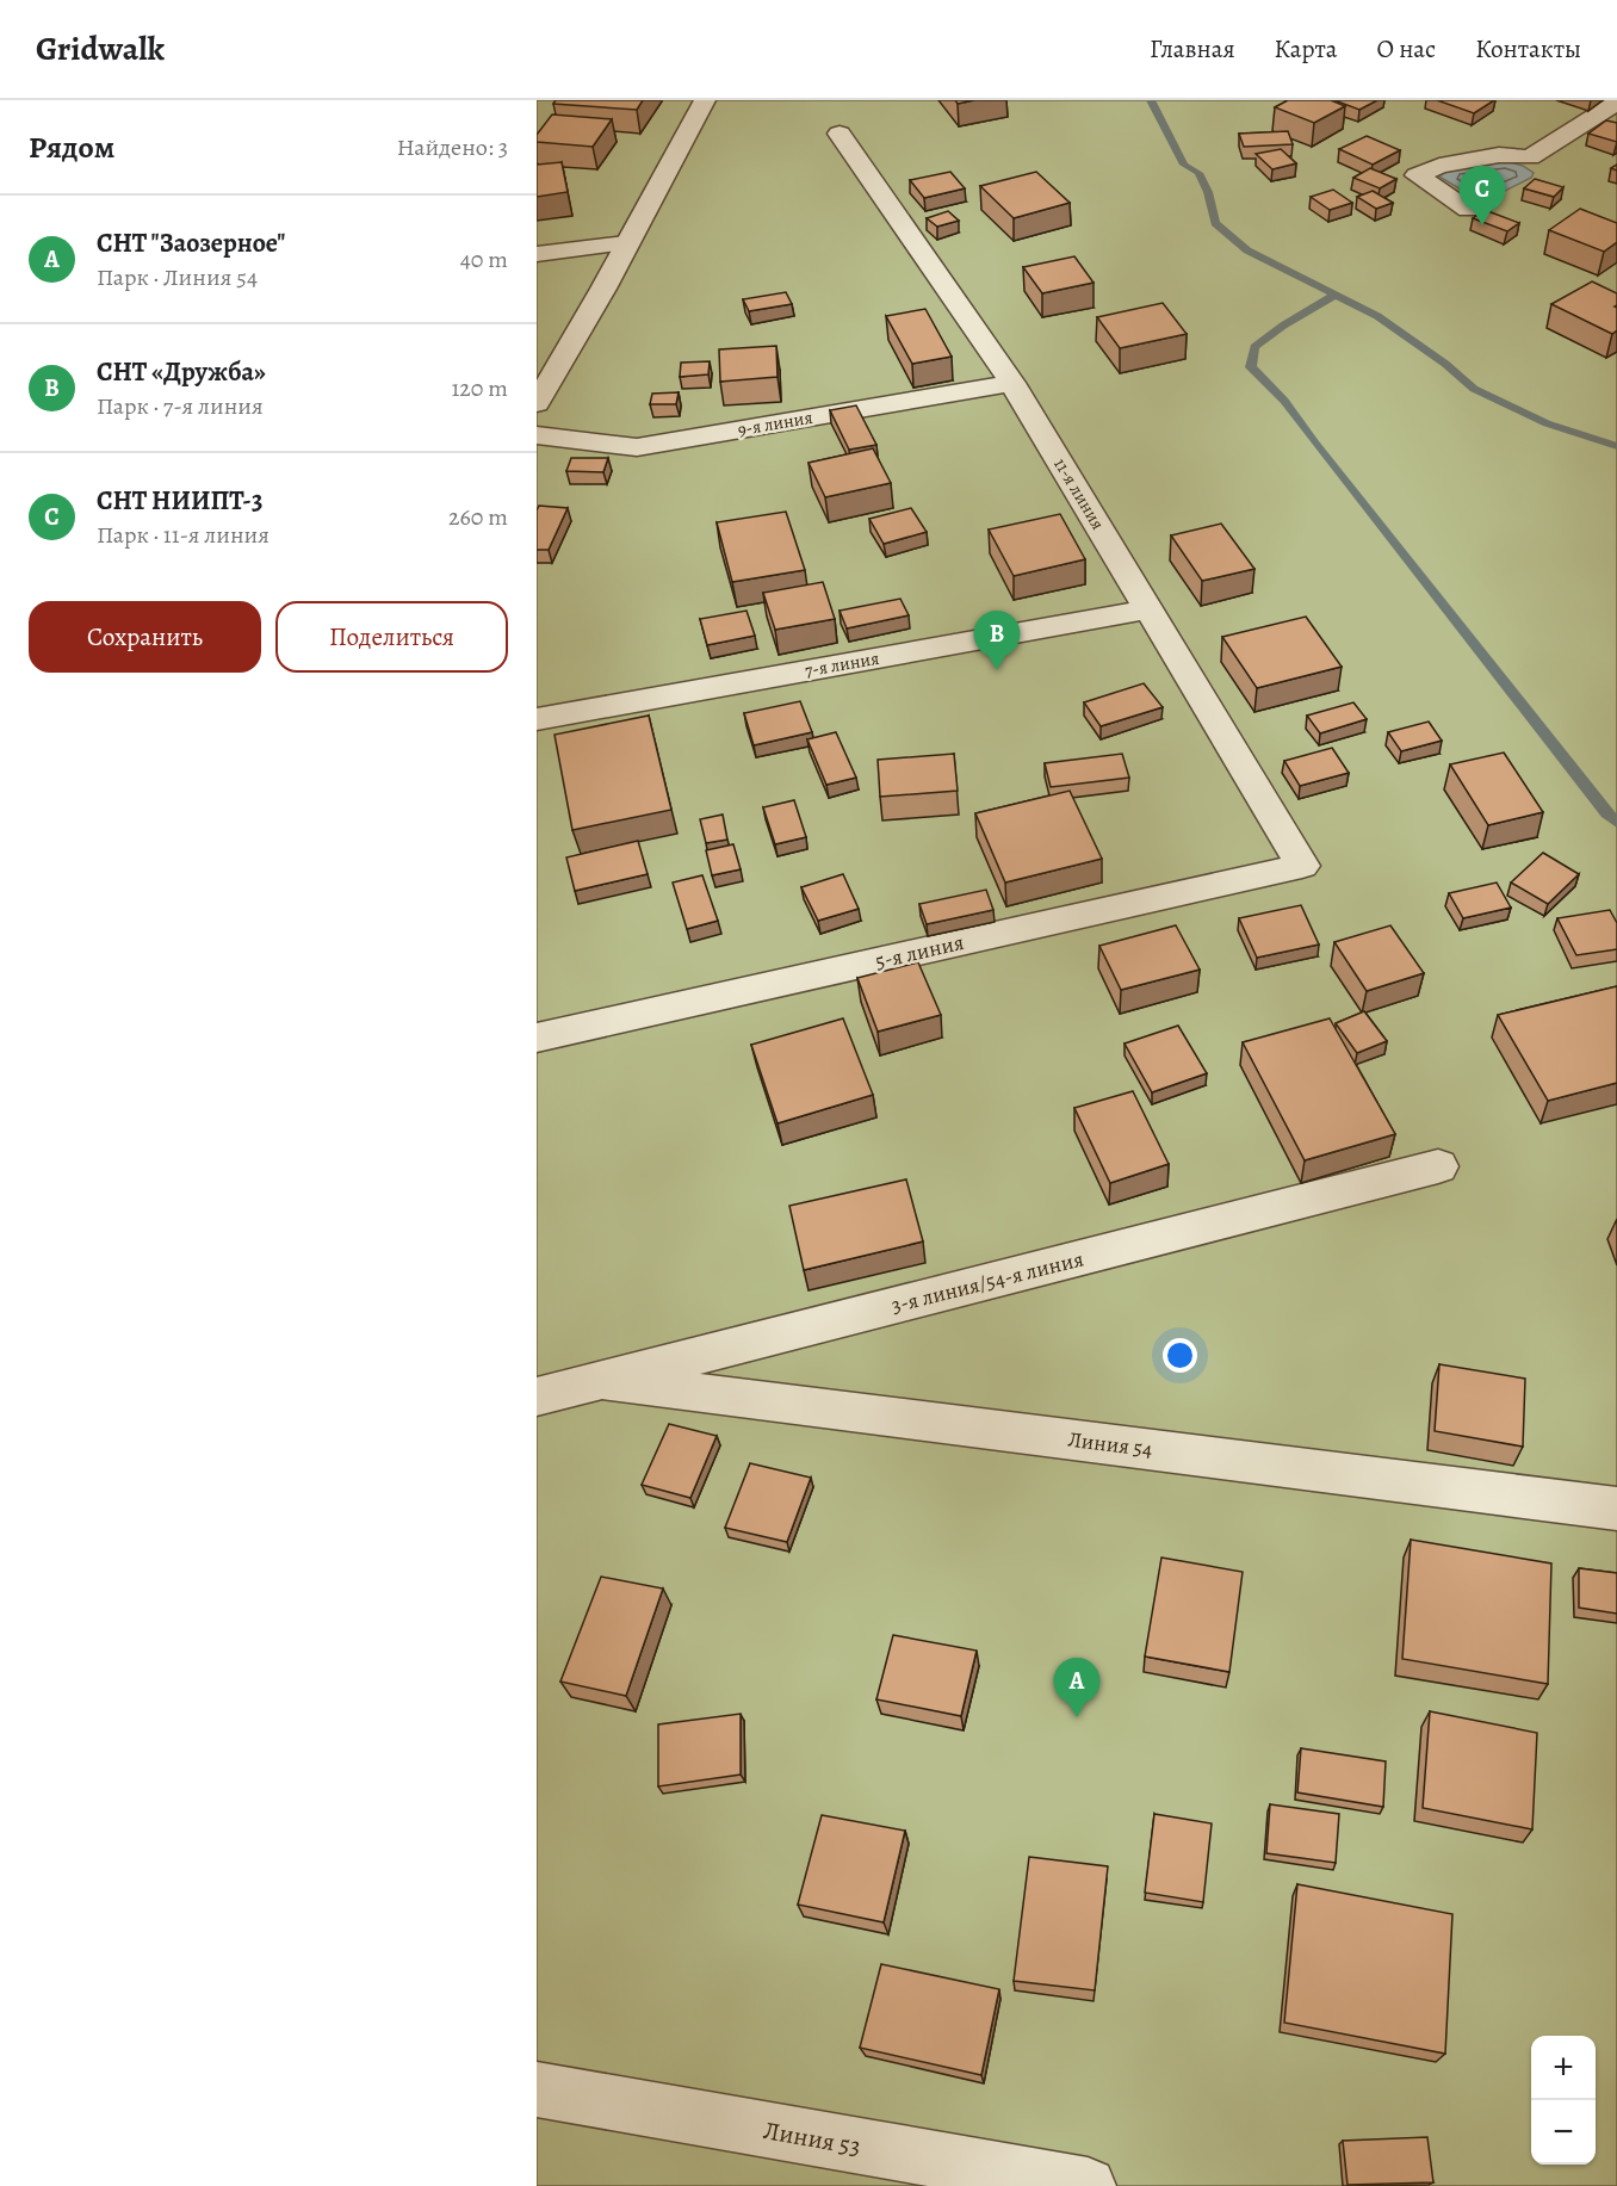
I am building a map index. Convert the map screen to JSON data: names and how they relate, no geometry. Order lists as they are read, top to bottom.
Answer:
{
  "streets": {
    "street": [
      "9-я линия",
      "11-я линия",
      "7-я линия",
      "5-я линия",
      "3-я линия/54-я линия",
      "Линия 54",
      "Линия 53"
    ]
  },
  "crossings": [
    ["9-я линия", "11-я линия"],
    ["11-я линия", "7-я линия"],
    ["11-я линия", "5-я линия"],
    ["3-я линия/54-я линия", "Линия 54"]
  ],
  "page": {
    "header": "Gridwalk",
    "nav": [
      "Главная",
      "Карта",
      "О нас",
      "Контакты"
    ],
    "heading": ["Рядом", "Найдено: 3"],
    "pins": ["C", "B", "A"],
    "list": [
      {
        "mark": "A",
        "name": "СНТ \"Заозерное\"",
        "note": "Парк · Линия 54",
        "value": "40 m"
      },
      {
        "mark": "B",
        "name": "СНТ «Дружба»",
        "note": "Парк · 7-я линия",
        "value": "120 m"
      },
      {
        "mark": "C",
        "name": "СНТ НИИПТ-3",
        "note": "Парк · 11-я линия",
        "value": "260 m"
      }
    ],
    "buttons": ["Сохранить", "Поделиться"],
    "map_buttons": ["+", "−"]
  }
}
